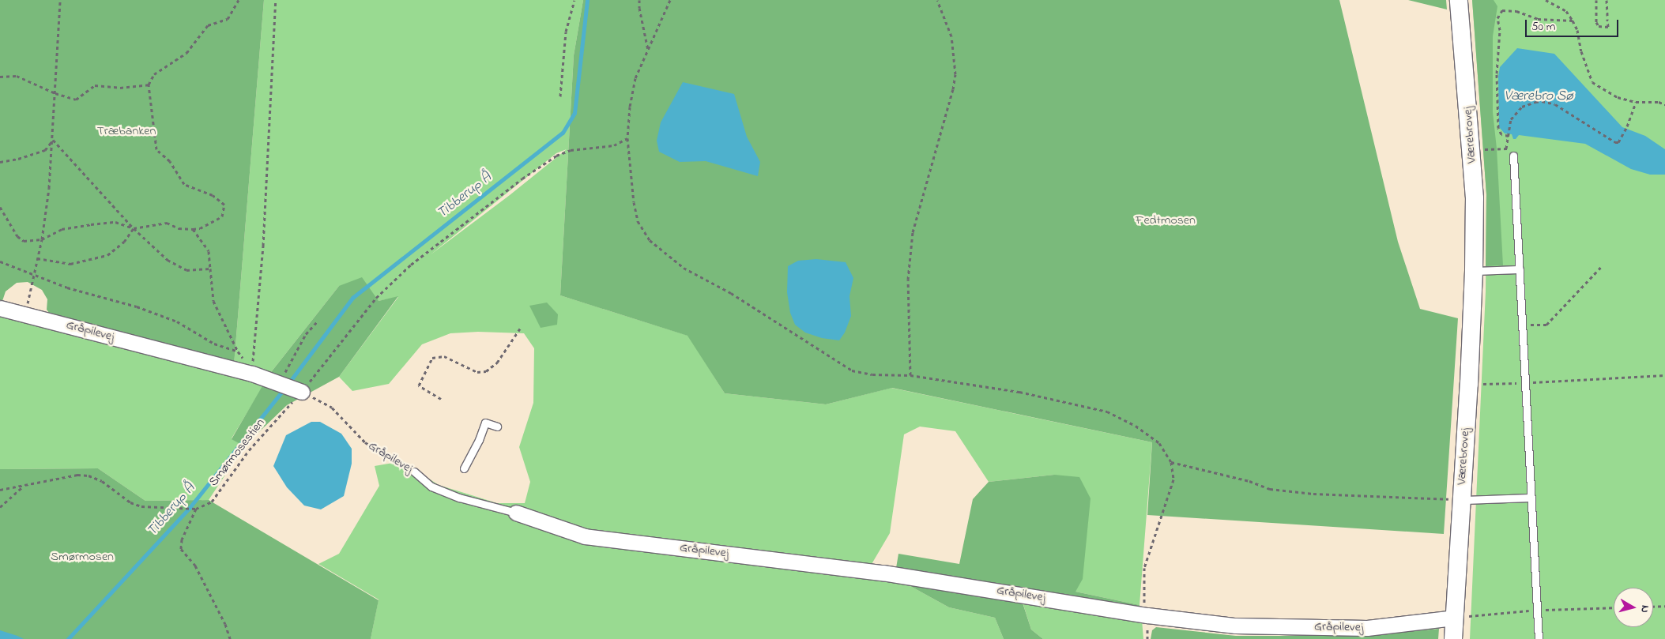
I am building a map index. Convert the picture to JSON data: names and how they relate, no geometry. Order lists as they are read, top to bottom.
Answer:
{
  "streets": {
    "street": ["Værebrovej", "Gråpilevej"],
    "path": ["Smørmosestien"]
  },
  "crossings": [
    ["Værebrovej", "Gråpilevej"],
    ["Gråpilevej", "Smørmosestien"]
  ],
  "water": ["Værebro Sø", "Tibberup Å"],
  "parks": ["Træbanken", "Fedtmosen", "Smørmosen"],
  "scale_bar": "50 m",
  "north": "right"
}
